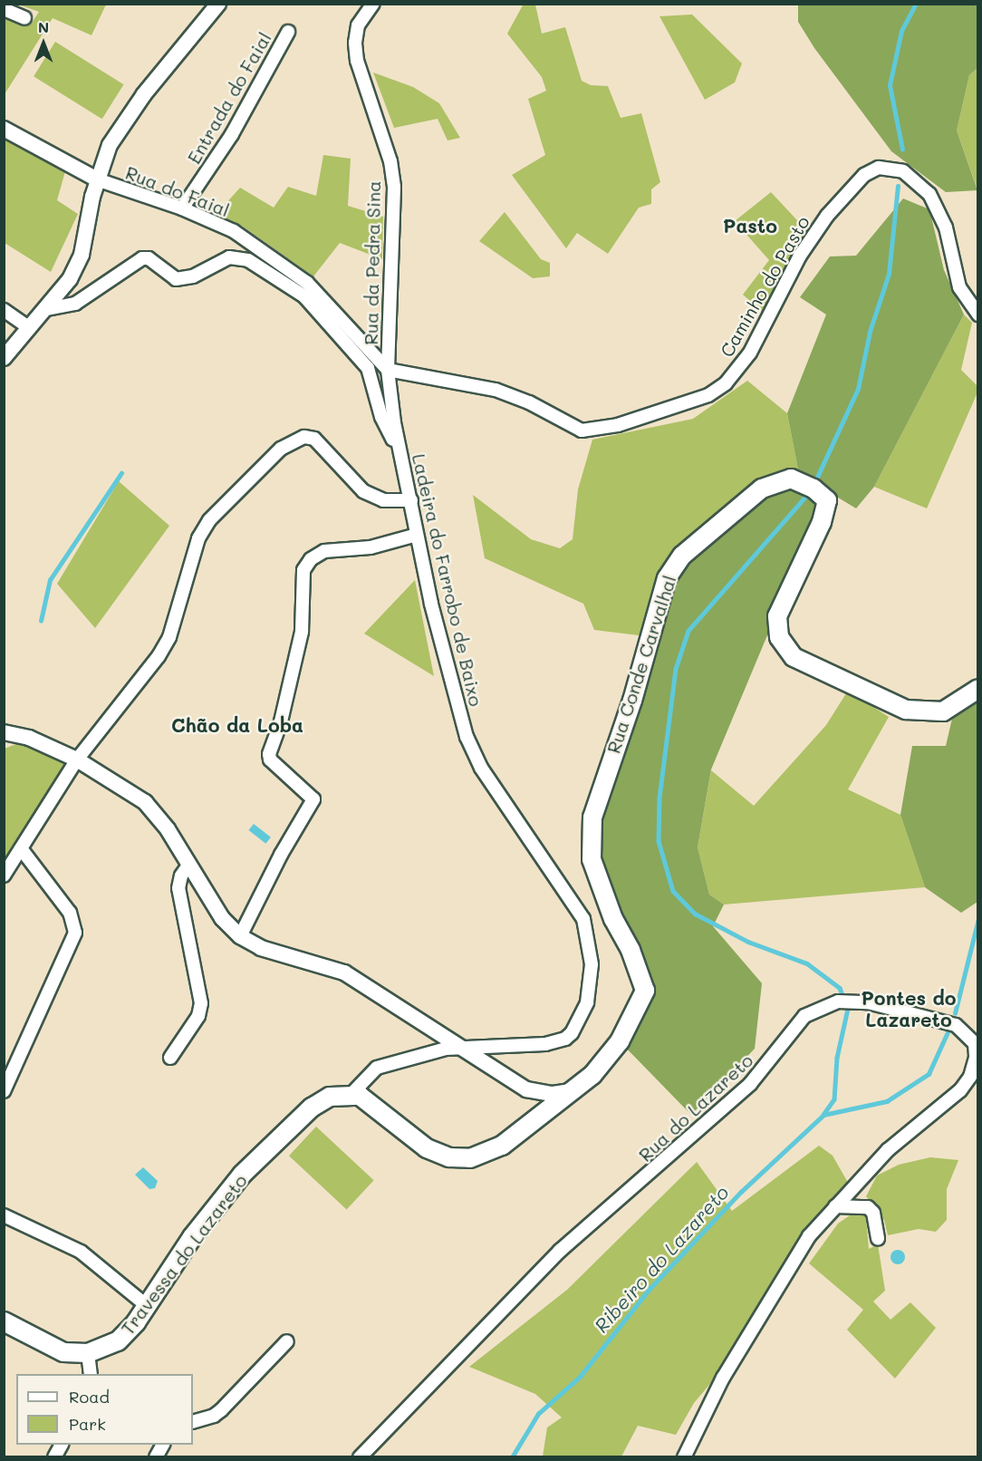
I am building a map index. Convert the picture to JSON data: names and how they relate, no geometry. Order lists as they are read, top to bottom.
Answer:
{
  "streets": {
    "main road": ["Rua Conde Carvalhal", "Travessa do Lazareto"],
    "street": [
      "Entrada do Faial",
      "Rua do Faial",
      "Rua da Pedra Sina",
      "Caminho do Pasto",
      "Ladeira do Farrobo de Baixo",
      "Rua do Lazareto"
    ]
  },
  "crossings": [
    ["Entrada do Faial", "Rua do Faial"],
    ["Rua do Faial", "Rua da Pedra Sina"],
    ["Rua do Faial", "Caminho do Pasto"],
    ["Rua do Faial", "Ladeira do Farrobo de Baixo"],
    ["Rua da Pedra Sina", "Caminho do Pasto"],
    ["Rua da Pedra Sina", "Ladeira do Farrobo de Baixo"],
    ["Caminho do Pasto", "Ladeira do Farrobo de Baixo"],
    ["Rua Conde Carvalhal", "Travessa do Lazareto"]
  ],
  "districts": ["Pasto", "Chão da Loba", "Pontes do Lazareto"],
  "water": ["Ribeiro do Lazareto"],
  "legend": ["Road", "Park"],
  "north": "top"
}
